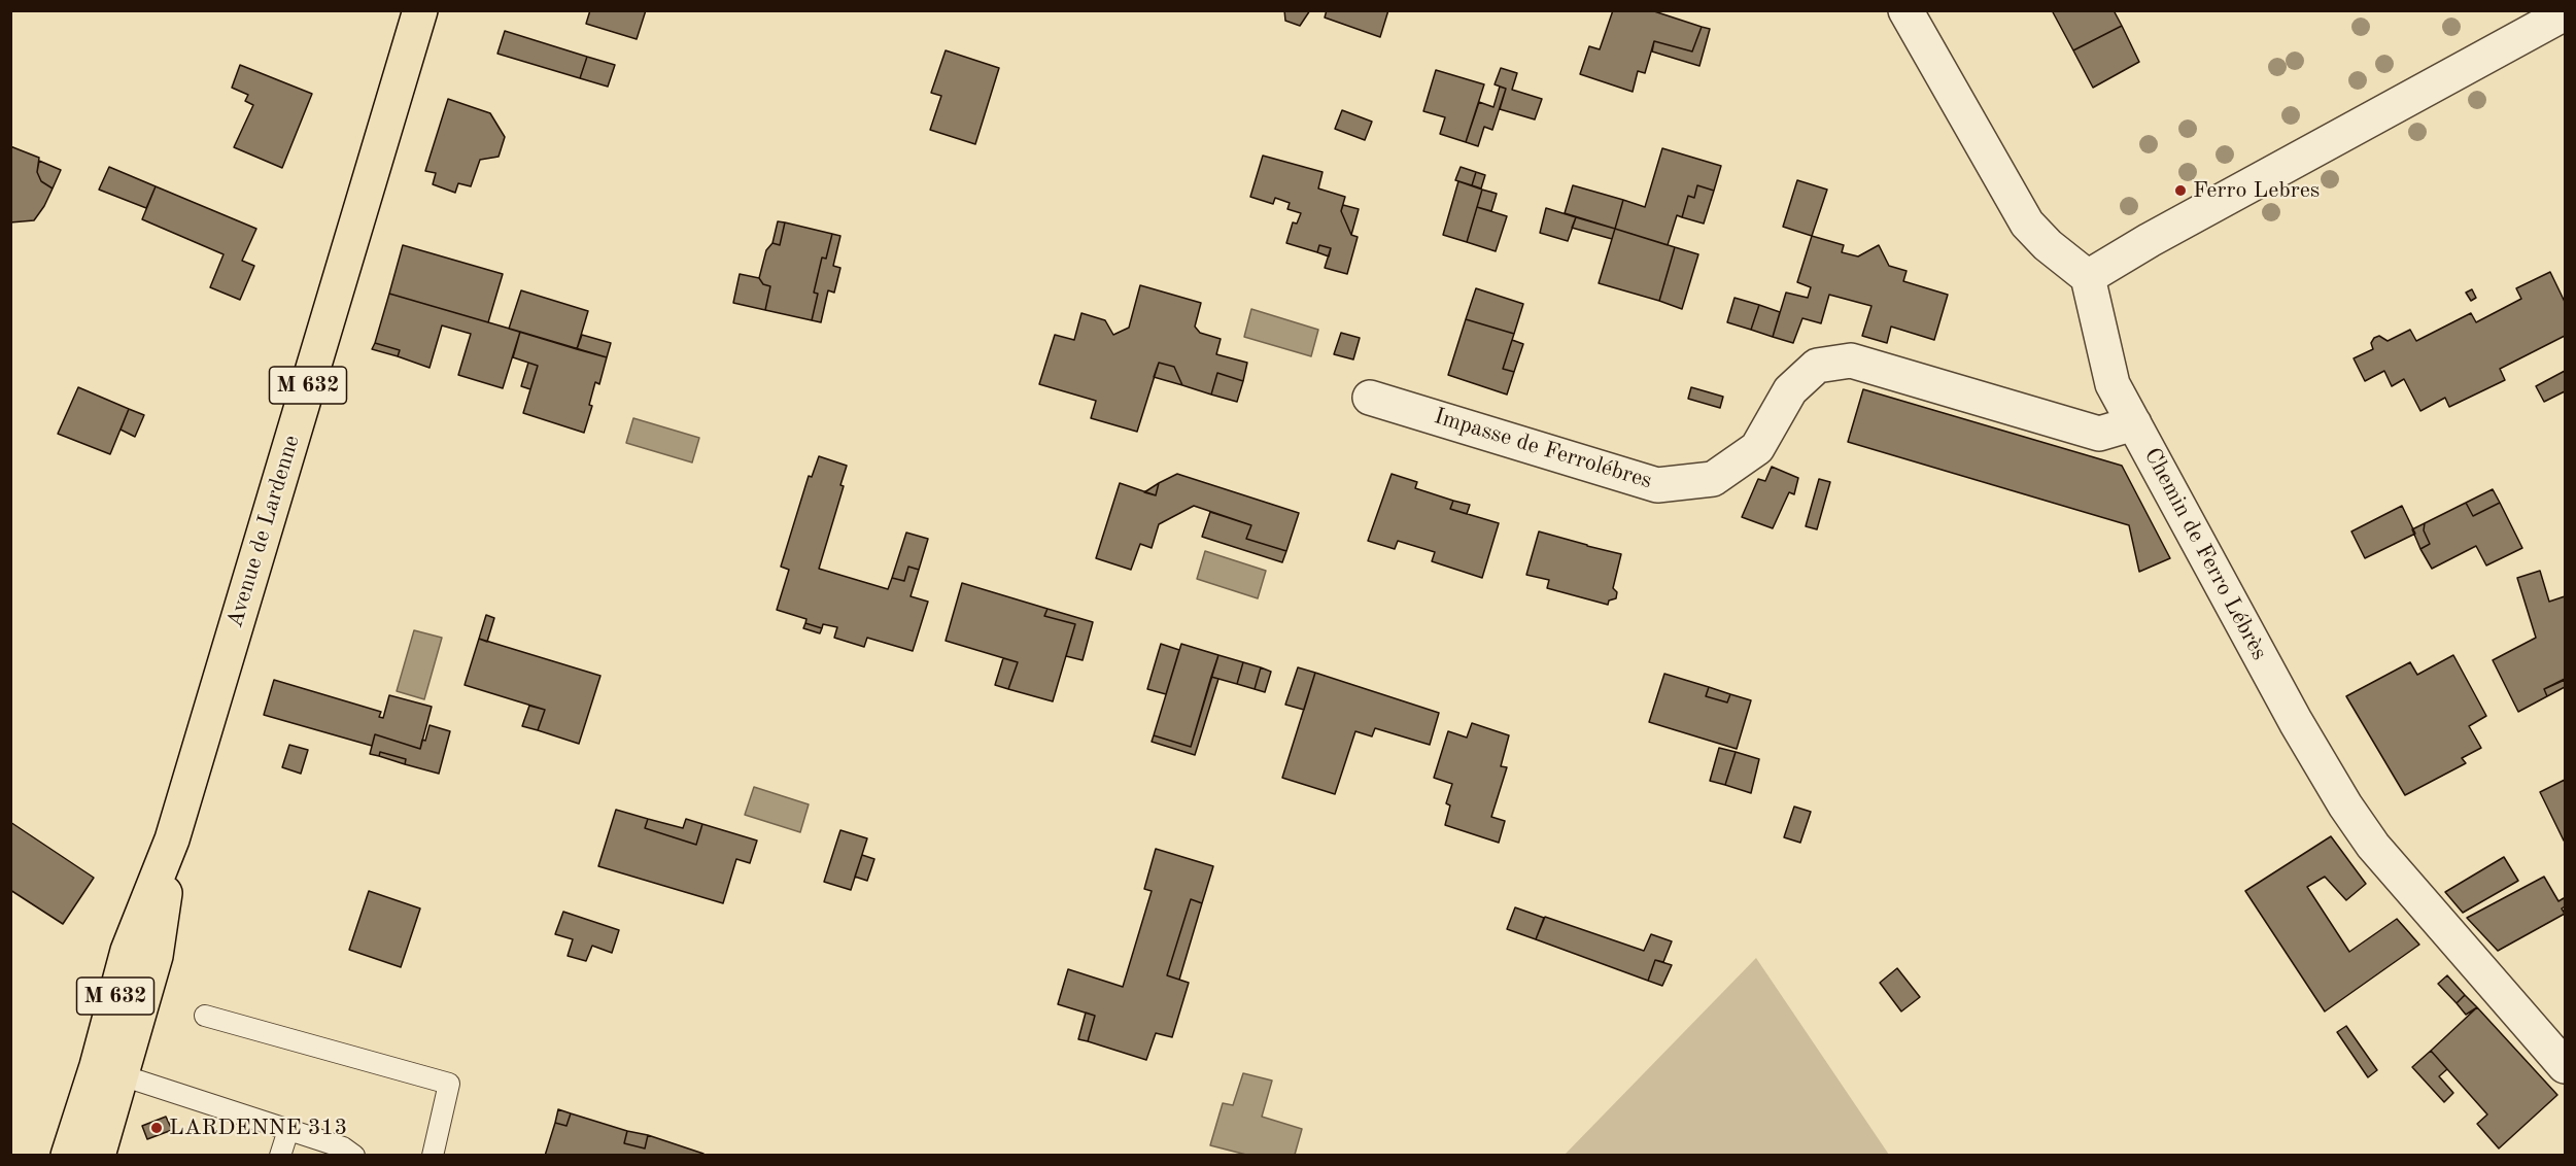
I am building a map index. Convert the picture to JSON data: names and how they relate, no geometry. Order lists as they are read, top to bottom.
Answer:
{
  "streets": {
    "main road": ["M 632", "Avenue de Lardenne"],
    "street": ["Impasse de Ferrolébres", "Chemin de Ferro Lébrès"]
  },
  "crossings": [
    ["Impasse de Ferrolébres", "Chemin de Ferro Lébrès"]
  ],
  "places": ["Ferro Lebres", "LARDENNE 313"]
}
